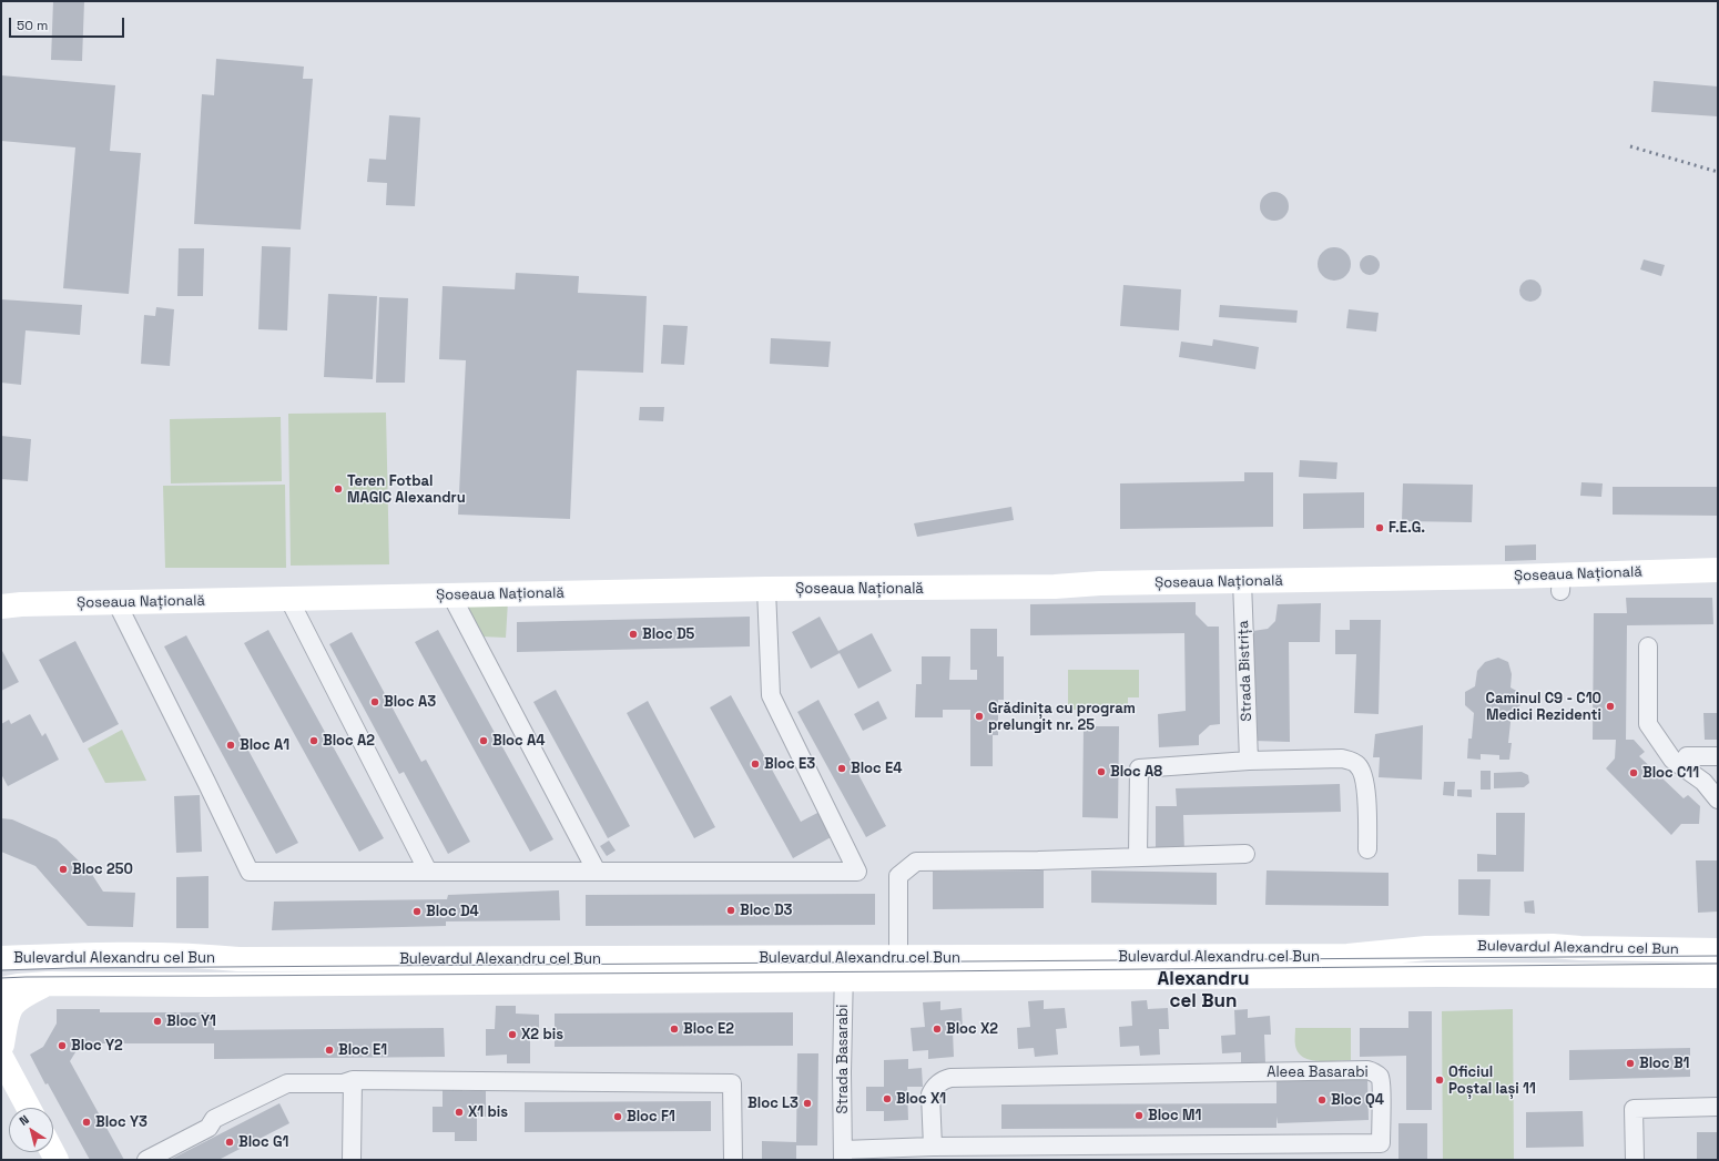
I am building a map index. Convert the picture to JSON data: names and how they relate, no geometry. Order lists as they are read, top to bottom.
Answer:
{
  "streets": {
    "main road": ["Șoseaua Națională", "Bulevardul Alexandru cel Bun"],
    "street": ["Strada Bistrița", "Strada Basarabi", "Aleea Basarabi"]
  },
  "crossings": [
    ["Șoseaua Națională", "Strada Bistrița"],
    ["Bulevardul Alexandru cel Bun", "Strada Basarabi"],
    ["Strada Basarabi", "Aleea Basarabi"]
  ],
  "districts": ["Alexandru cel Bun"],
  "places": [
    "Teren Fotbal MAGIC Alexandru",
    "F.E.G.",
    "Bloc D5",
    "Bloc A3",
    "Caminul C9 - C10 Medici Rezidenti",
    "Grădinița cu program prelungit nr. 25",
    "Bloc A2",
    "Bloc A4",
    "Bloc A1",
    "Bloc E3",
    "Bloc E4",
    "Bloc A8",
    "Bloc C11",
    "Bloc 250",
    "Bloc D3",
    "Bloc D4",
    "Bloc Y1",
    "Bloc E2",
    "Bloc X2",
    "X2 bis",
    "Bloc Y2",
    "Bloc E1",
    "Bloc B1",
    "Oficiul Poștal Iași 11",
    "Bloc X1",
    "Bloc Q4",
    "Bloc L3",
    "X1 bis",
    "Bloc M1",
    "Bloc F1",
    "Bloc Y3",
    "Bloc G1"
  ],
  "scale_bar": "50 m",
  "north": "top left"
}
